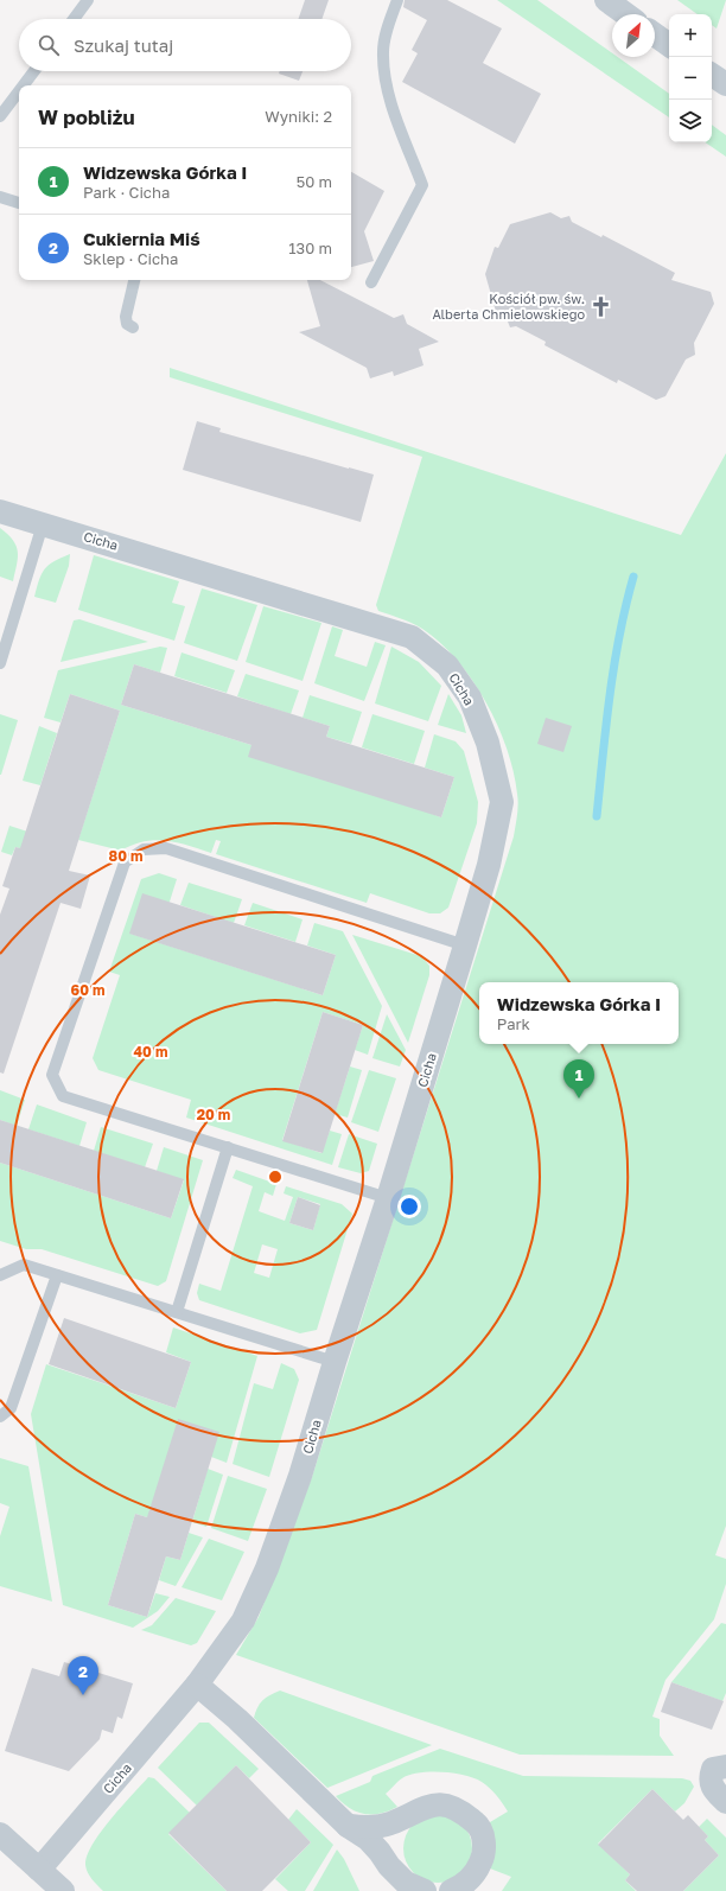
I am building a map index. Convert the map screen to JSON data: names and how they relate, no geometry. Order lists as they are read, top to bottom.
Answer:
{
  "streets": {
    "street": ["Cicha"]
  },
  "places": {
    "church": ["Kościół pw. św. Alberta Chmielowskiego"]
  },
  "north": "top right",
  "page": {
    "map_buttons": ["+", "−"],
    "search": "Szukaj tutaj",
    "heading": ["W pobliżu", "Wyniki: 2"],
    "list": [
      {
        "mark": "1",
        "name": "Widzewska Górka I",
        "note": "Park · Cicha",
        "value": "50 m"
      },
      {
        "mark": "2",
        "name": "Cukiernia Miś",
        "note": "Sklep · Cicha",
        "value": "130 m"
      }
    ],
    "popup": ["Widzewska Górka I", "Park"],
    "pins": ["1", "2"]
  },
  "rings": [
    "80 m",
    "60 m",
    "40 m",
    "20 m"
  ]
}
